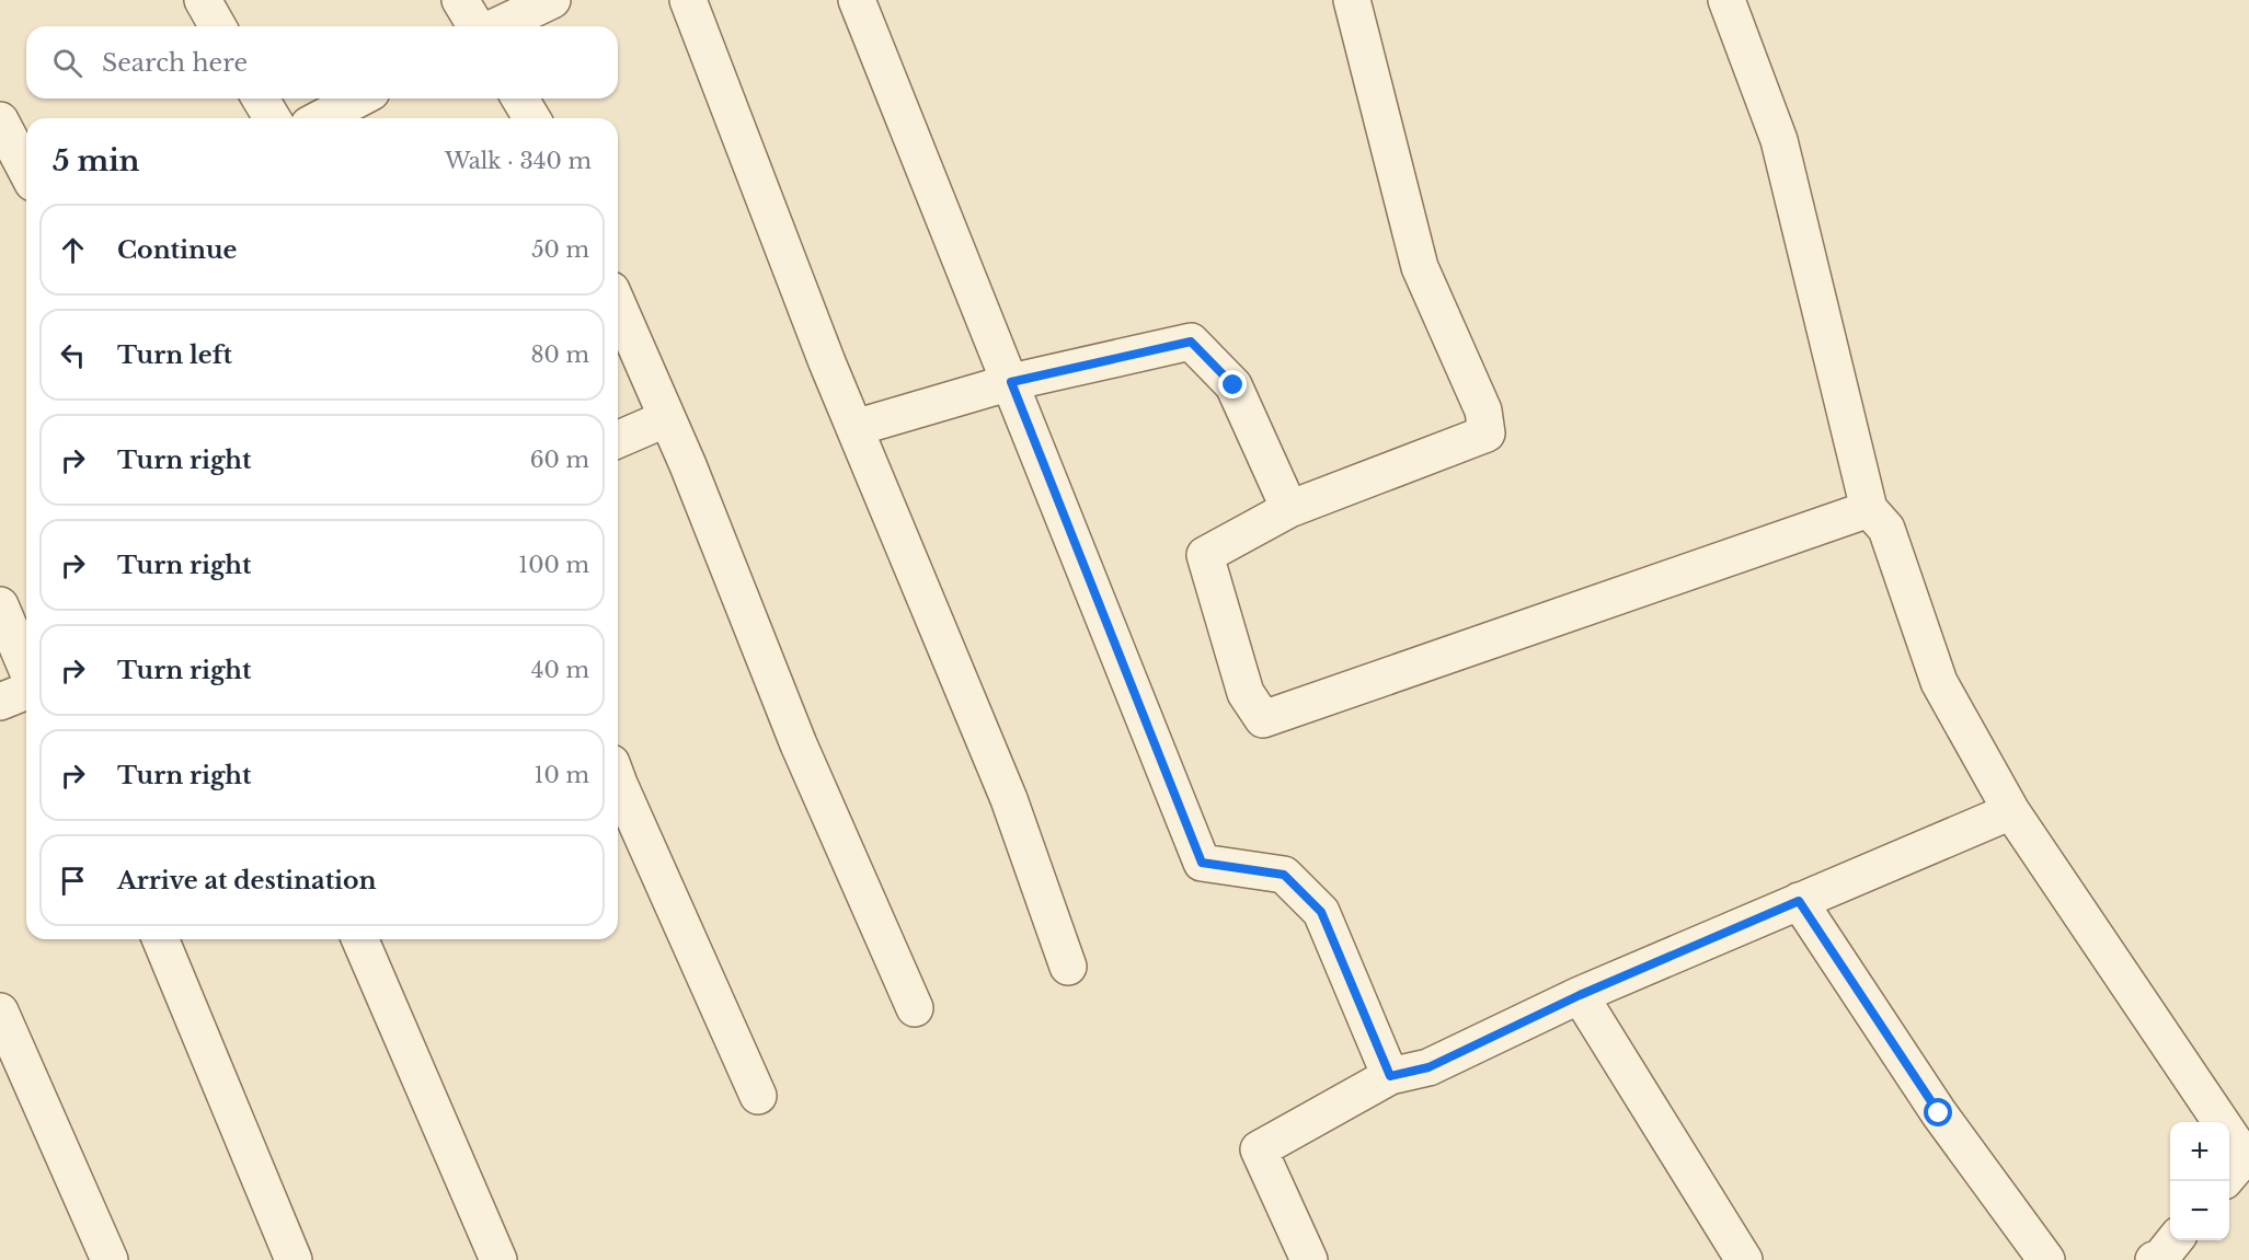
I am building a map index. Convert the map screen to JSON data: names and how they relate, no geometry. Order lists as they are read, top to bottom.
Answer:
{
  "page": {
    "search": "Search here",
    "heading": ["5 min", "Walk · 340 m"],
    "list": [
      ["Continue", "50 m"],
      ["Turn left", "80 m"],
      ["Turn right", "60 m"],
      ["Turn right", "100 m"],
      ["Turn right", "40 m"],
      ["Turn right", "10 m"],
      "Arrive at destination"
    ],
    "map_buttons": ["+", "−"]
  }
}
